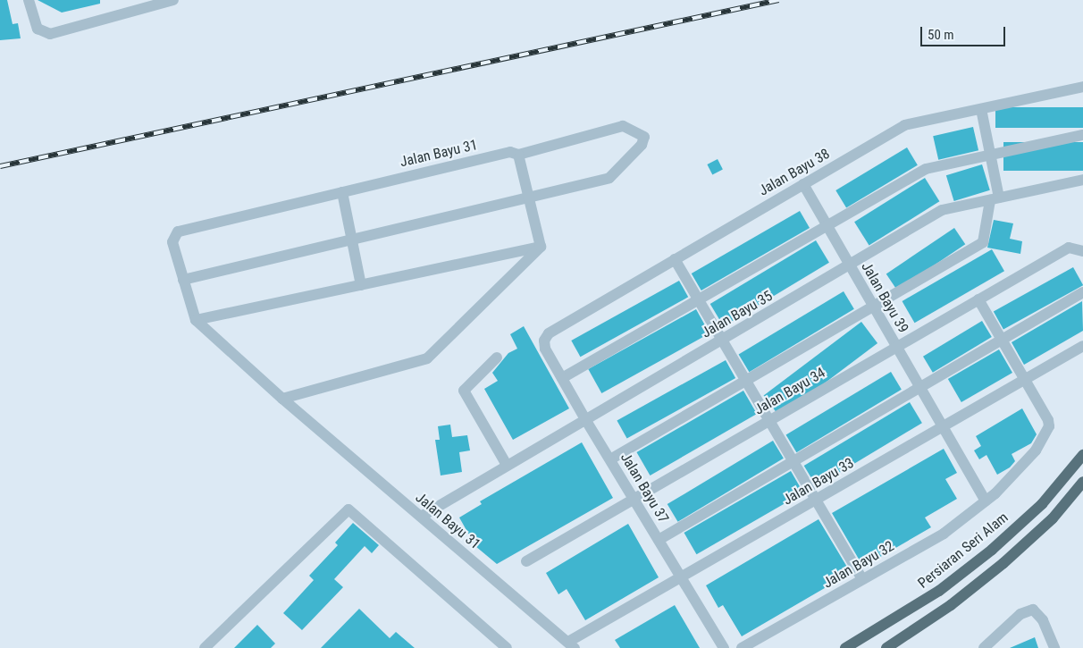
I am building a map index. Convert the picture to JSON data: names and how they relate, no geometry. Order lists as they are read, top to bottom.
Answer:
{
  "streets": {
    "main road": ["Persiaran Seri Alam"],
    "street": [
      "Jalan Bayu 31",
      "Jalan Bayu 38",
      "Jalan Bayu 39",
      "Jalan Bayu 35",
      "Jalan Bayu 34",
      "Jalan Bayu 33",
      "Jalan Bayu 37",
      "Jalan Bayu 32"
    ]
  },
  "crossings": [
    ["Jalan Bayu 31", "Jalan Bayu 35"],
    ["Jalan Bayu 31", "Jalan Bayu 33"],
    ["Jalan Bayu 38", "Jalan Bayu 39"],
    ["Jalan Bayu 38", "Jalan Bayu 37"],
    ["Jalan Bayu 39", "Jalan Bayu 35"],
    ["Jalan Bayu 39", "Jalan Bayu 34"],
    ["Jalan Bayu 39", "Jalan Bayu 33"],
    ["Jalan Bayu 39", "Jalan Bayu 32"],
    ["Jalan Bayu 35", "Jalan Bayu 37"],
    ["Jalan Bayu 34", "Jalan Bayu 37"],
    ["Jalan Bayu 33", "Jalan Bayu 37"],
    ["Jalan Bayu 33", "Jalan Bayu 32"]
  ],
  "scale_bar": "50 m"
}
